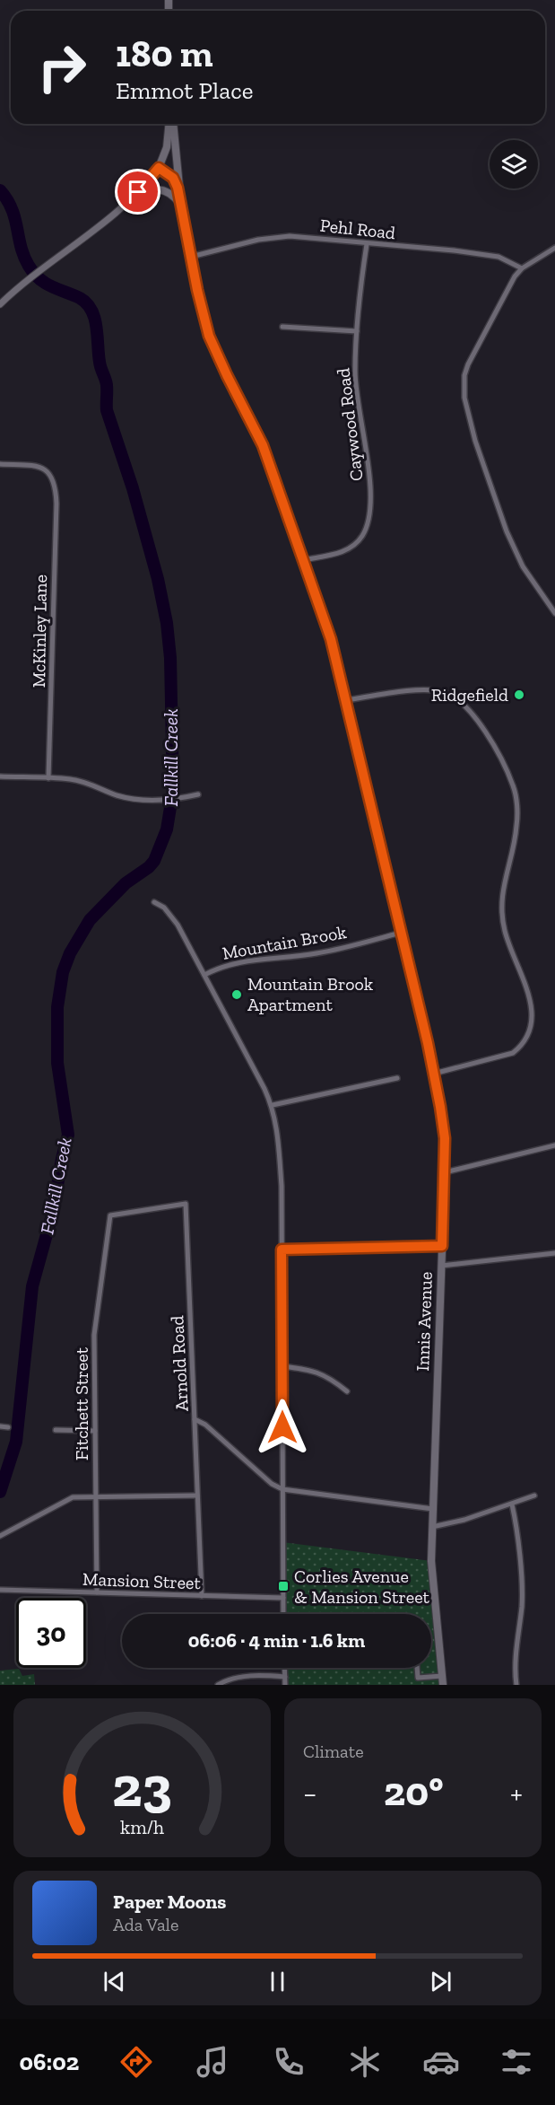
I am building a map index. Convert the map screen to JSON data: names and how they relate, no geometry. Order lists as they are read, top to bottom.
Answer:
{
  "streets": {
    "main road": ["Innis Avenue"],
    "street": [
      "Pehl Road",
      "Caywood Road",
      "McKinley Lane",
      "Mountain Brook",
      "Arnold Road",
      "Fitchett Street",
      "Mansion Street"
    ]
  },
  "crossings": [
    ["Pehl Road", "Caywood Road"],
    ["Pehl Road", "Innis Avenue"],
    ["Caywood Road", "Innis Avenue"],
    ["Mountain Brook", "Innis Avenue"],
    ["Innis Avenue", "Arnold Road"],
    ["Arnold Road", "Fitchett Street"],
    ["Fitchett Street", "Mansion Street"]
  ],
  "water": ["Fallkill Creek"],
  "places": {
    "other": ["Ridgefield", "Mountain Brook Apartment"],
    "transit": ["Corlies Avenue & Mansion Street"]
  },
  "page": {
    "turn": ["180 m", "Emmot Place"],
    "limit": "30",
    "trip": "06:06 · 4 min · 1.6 km",
    "tile": "Climate",
    "heat": ["−", "20°", "+"],
    "song": ["Paper Moons", "Ada Vale"],
    "tabs": "06:02",
    "gauge": ["23", "km/h"]
  }
}
